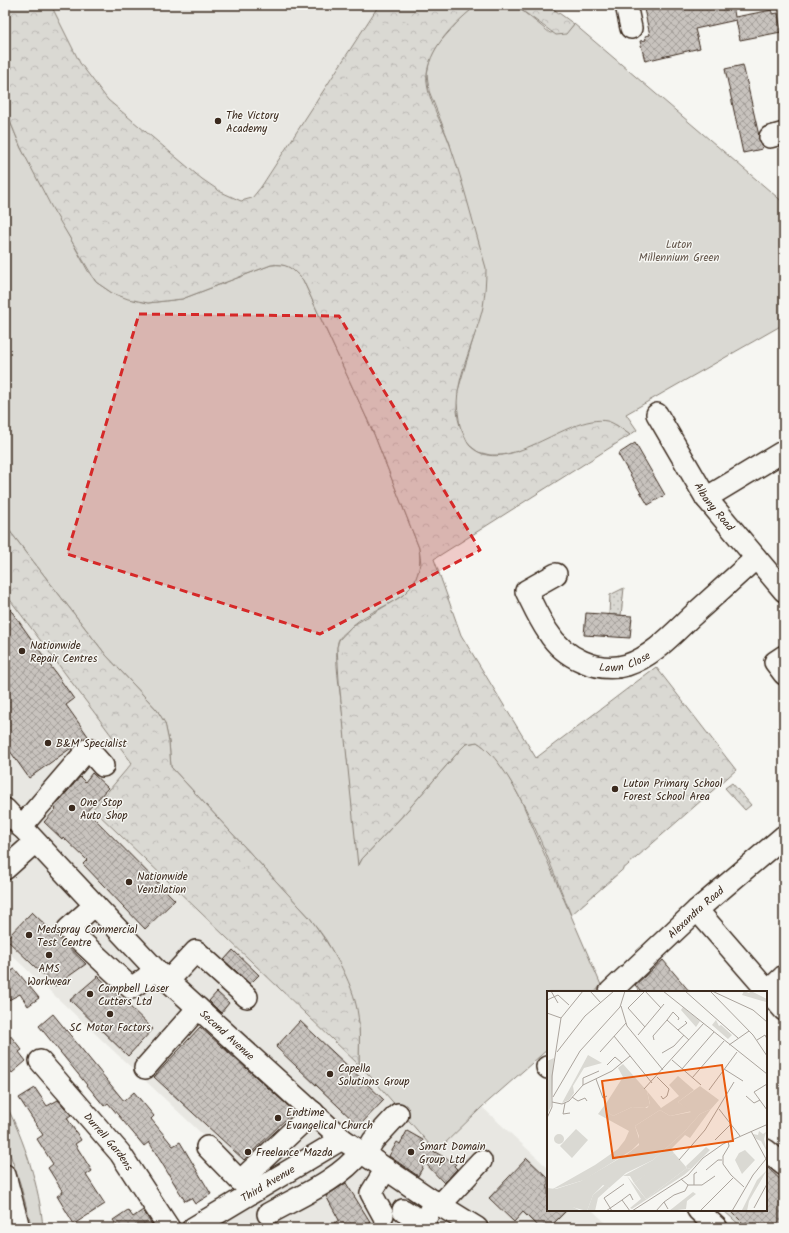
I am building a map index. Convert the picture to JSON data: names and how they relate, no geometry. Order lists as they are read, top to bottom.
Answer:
{
  "streets": {
    "street": [
      "Albany Road",
      "Lawn Close",
      "Alexandra Road",
      "Second Avenue",
      "Durrell Gardens",
      "Third Avenue"
    ]
  },
  "crossings": [
    ["Albany Road", "Lawn Close"],
    ["Second Avenue", "Third Avenue"]
  ],
  "parks": ["Luton Millennium Green"],
  "places": [
    "The Victory Academy",
    "Nationwide Repair Centres",
    "B&M Specialist",
    "Luton Primary School Forest School Area",
    "One Stop Auto Shop",
    "Nationwide Ventilation",
    "Medspray Commercial Test Centre",
    "AMS Workwear",
    "Campbell Laser Cutters Ltd",
    "SC Motor Factors",
    "Capella Solutions Group",
    "Endtime Evangelical Church",
    "Freelance Mazda",
    "Smart Domain Group Ltd"
  ]
}
